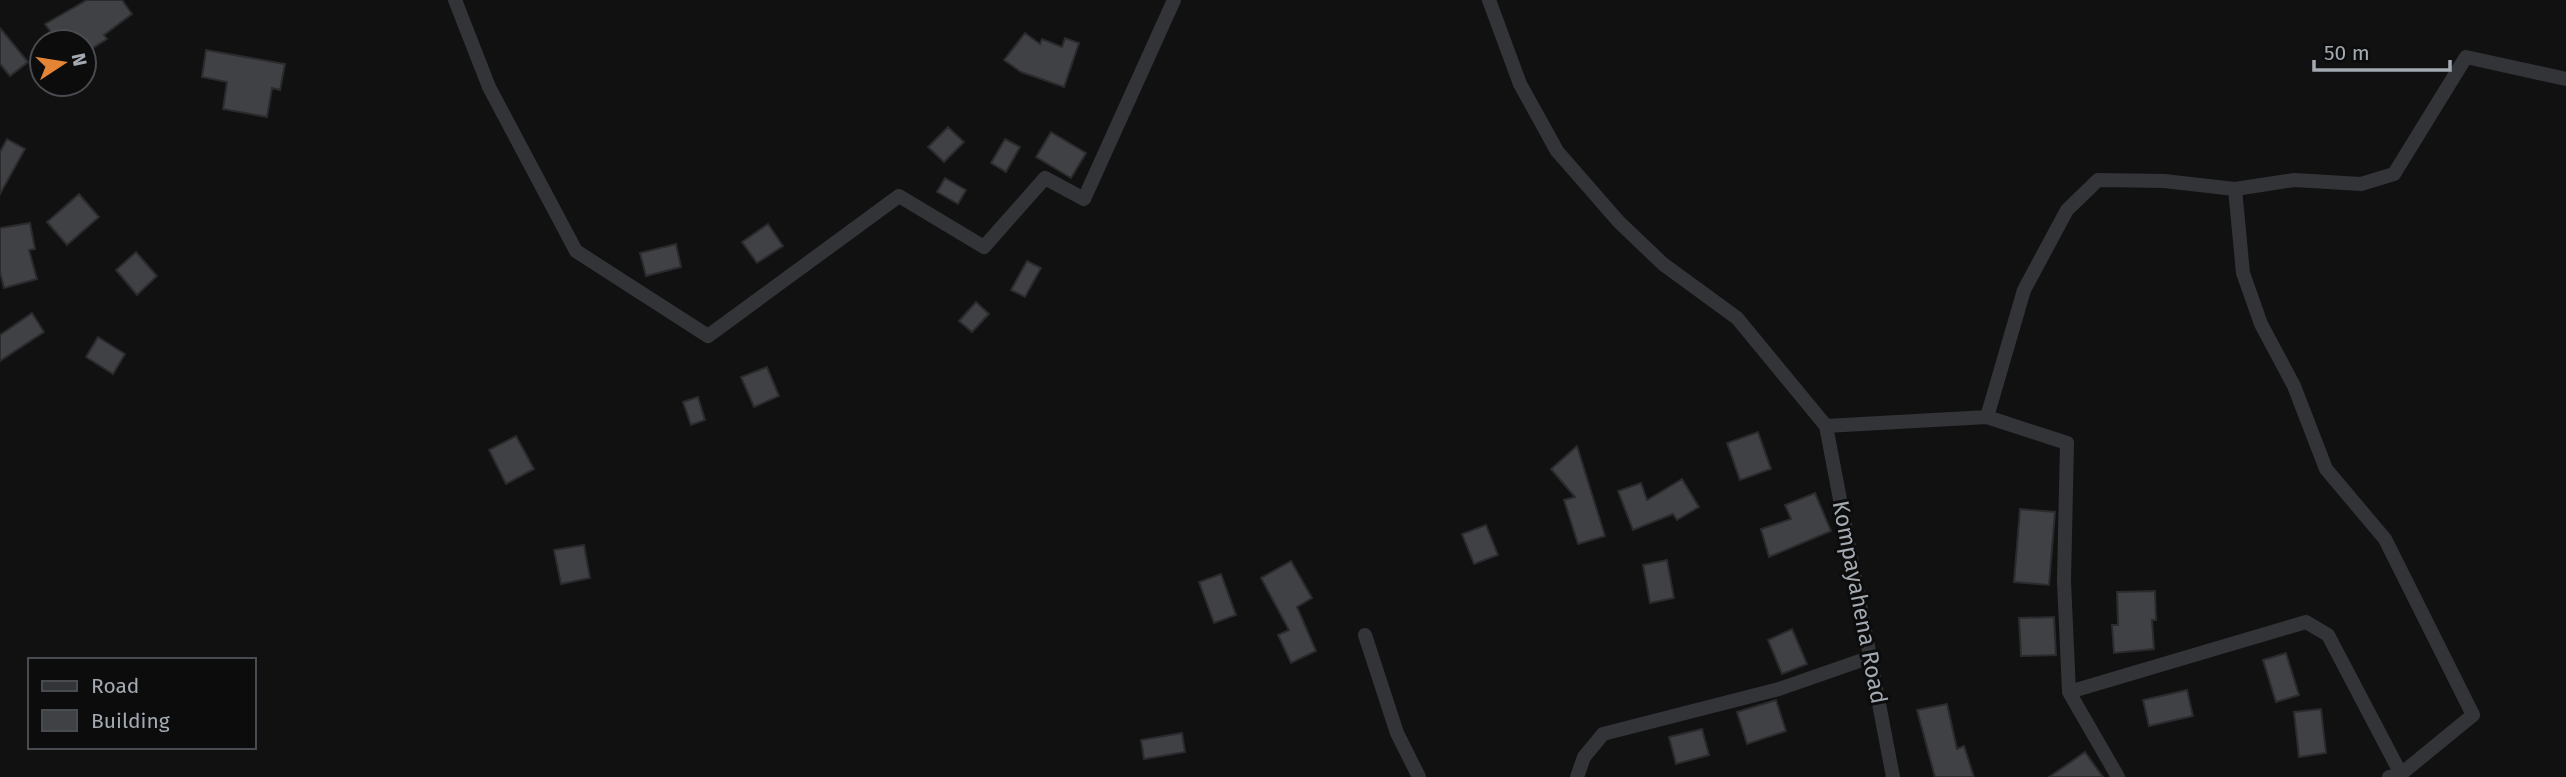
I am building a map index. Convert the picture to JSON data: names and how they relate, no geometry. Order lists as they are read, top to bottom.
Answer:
{
  "streets": {
    "street": ["Kompayahena Road"]
  },
  "legend": ["Road", "Building"],
  "scale_bar": "50 m",
  "north": "right"
}
